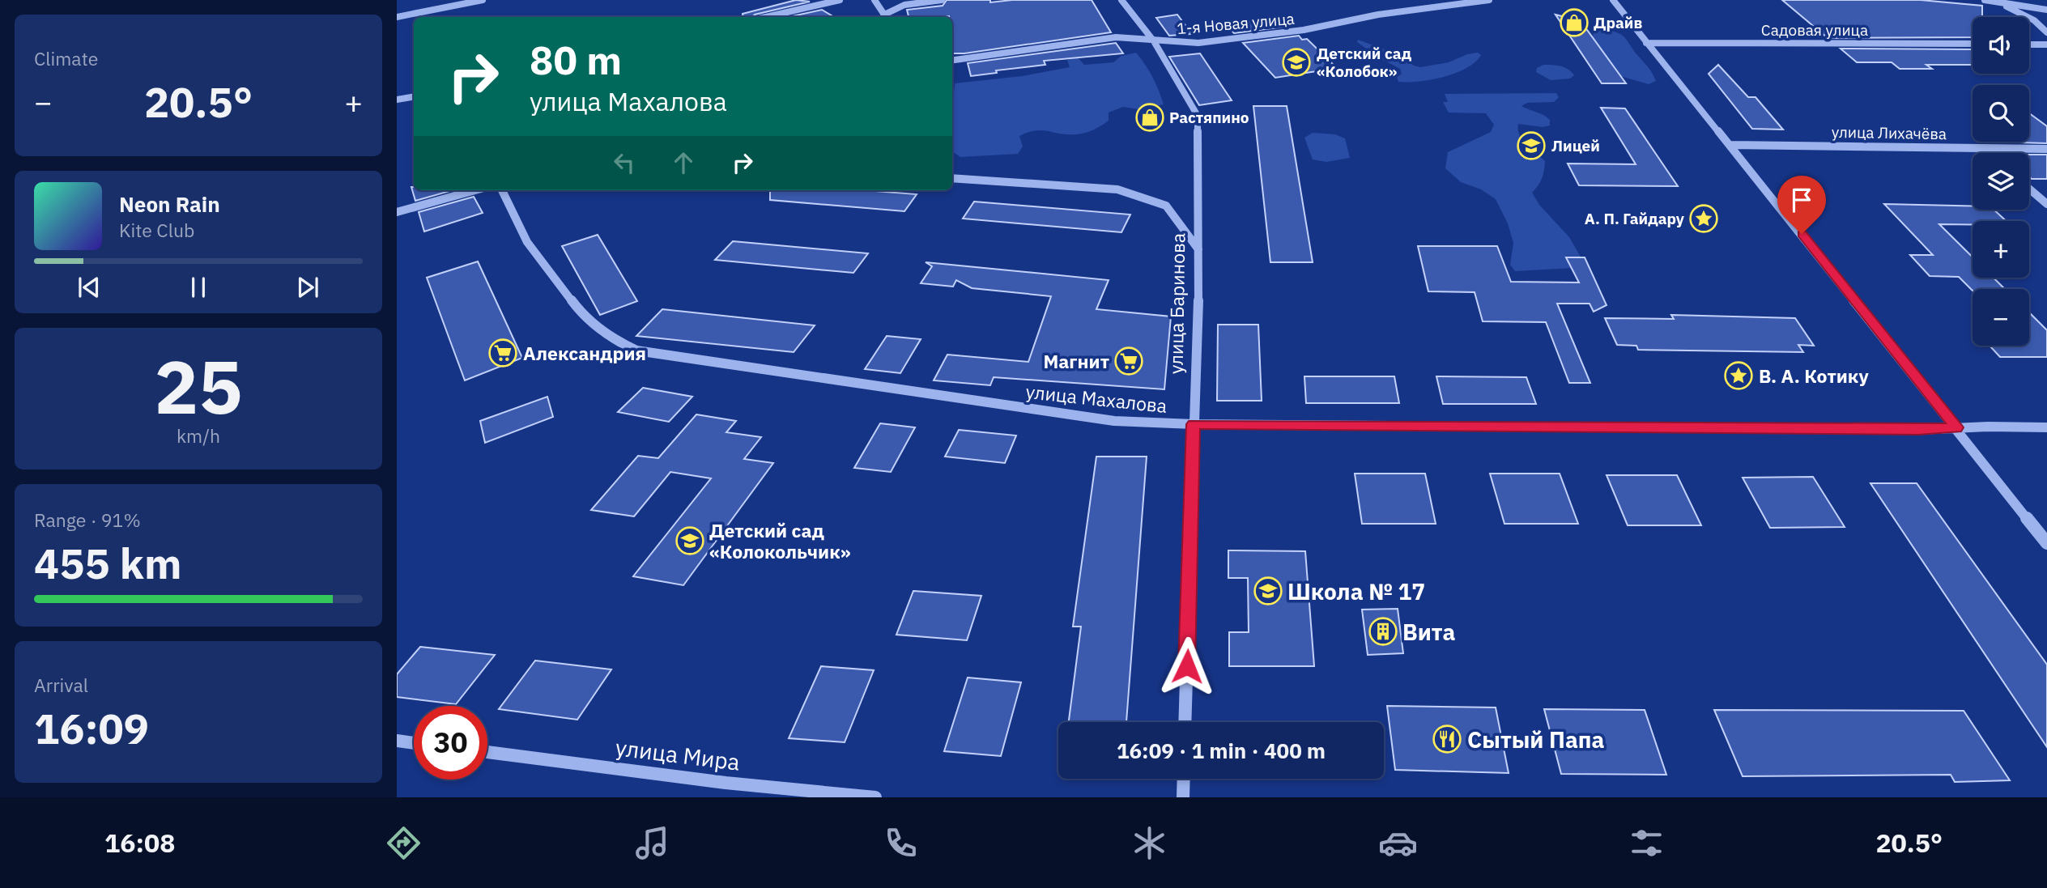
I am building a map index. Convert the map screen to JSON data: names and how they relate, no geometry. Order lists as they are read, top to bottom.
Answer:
{
  "streets": {
    "street": [
      "1-я Новая улица",
      "Садовая улица",
      "улица Лихачёва",
      "улица Баринова",
      "улица Махалова",
      "улица Мира"
    ]
  },
  "crossings": [
    ["1-я Новая улица", "улица Баринова"],
    ["улица Баринова", "улица Махалова"]
  ],
  "places": {
    "shop": ["Драйв", "Растяпино"],
    "school or university": [
      "Детский сад «Колобок»",
      "Лицей",
      "Детский сад «Колокольчик»",
      "Школа № 17"
    ],
    "place": ["А. П. Гайдару", "В. А. Котику"],
    "supermarket": ["Александрия", "Магнит"],
    "building": ["Вита"],
    "restaurant": ["Сытый Папа"]
  },
  "page": {
    "tile": [
      "Climate",
      ["25", "km/h"],
      ["Range · 91%", "455 km"],
      ["Arrival", "16:09"]
    ],
    "map_buttons": ["+", "−"],
    "turn": ["80 m", "улица Махалова"],
    "heat": ["−", "20.5°", "+"],
    "song": ["Neon Rain", "Kite Club"],
    "limit": "30",
    "trip": "16:09 · 1 min · 400 m",
    "tabs": ["16:08", "20.5°"]
  }
}
